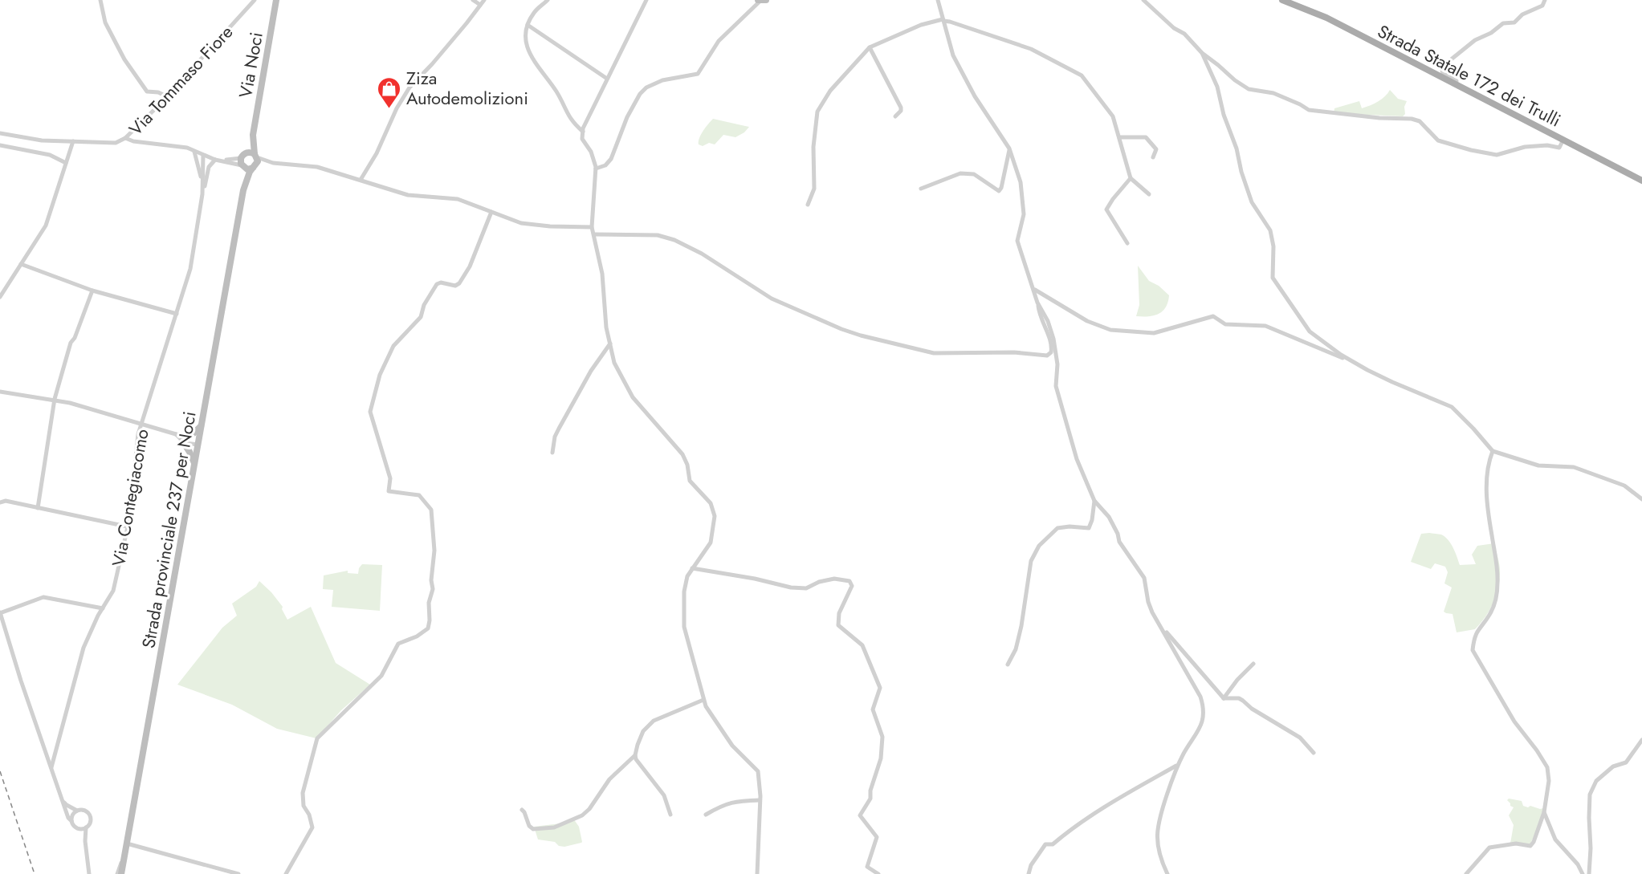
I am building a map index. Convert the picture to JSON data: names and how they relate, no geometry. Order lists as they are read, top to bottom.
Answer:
{
  "streets": {
    "main road": ["Via Noci", "Strada Statale 172 dei Trulli", "Strada provinciale 237 per Noci"],
    "street": ["Via Tommaso Fiore", "Via Contegiacomo"]
  },
  "crossings": [
    ["Via Noci", "Strada provinciale 237 per Noci"]
  ],
  "places": {
    "shop": ["Ziza Autodemolizioni"]
  }
}
